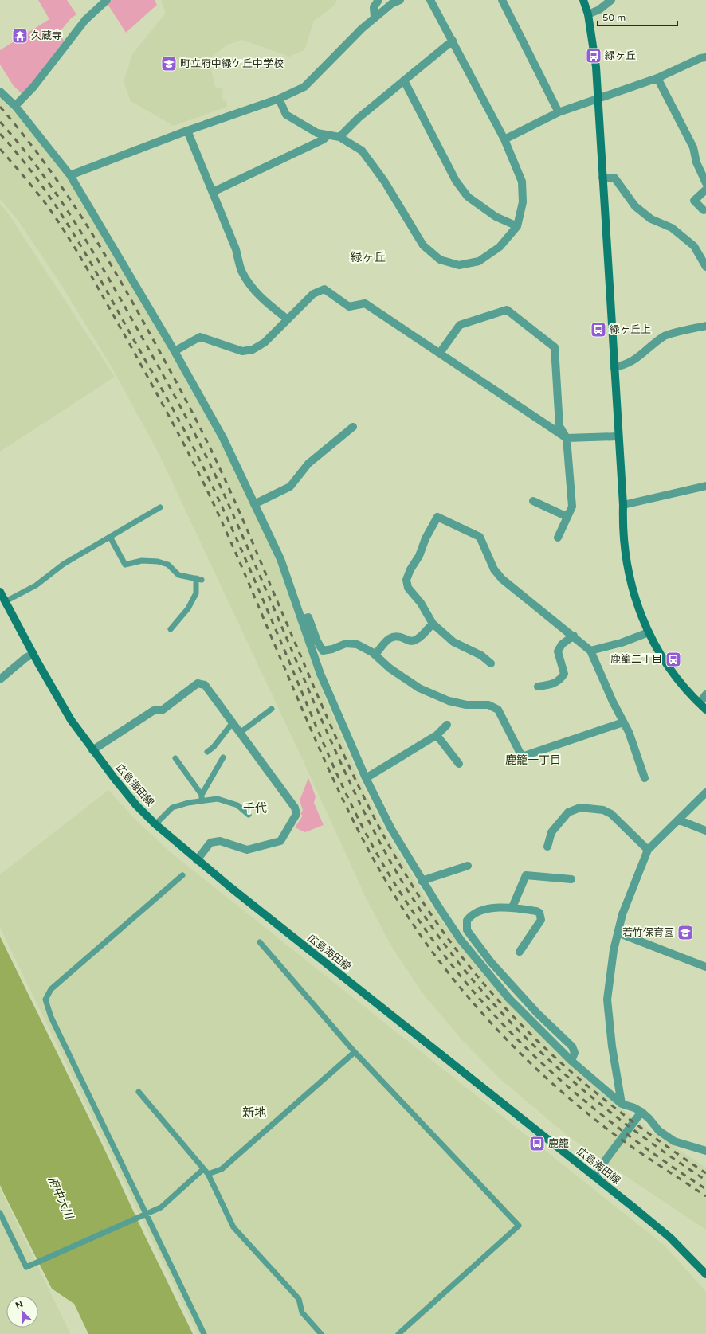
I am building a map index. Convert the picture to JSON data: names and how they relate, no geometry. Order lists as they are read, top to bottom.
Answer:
{
  "streets": {
    "main road": ["広島海田線"]
  },
  "districts": [
    "緑ヶ丘",
    "鹿籠一丁目",
    "千代",
    "新地"
  ],
  "water": ["府中大川"],
  "places": {
    "temple": ["久蔵寺"],
    "bus stop": [
      "緑ヶ丘",
      "緑ヶ丘上",
      "鹿籠二丁目",
      "鹿籠"
    ],
    "school or university": ["町立府中緑ケ丘中学校", "若竹保育園"]
  },
  "scale_bar": "50 m",
  "north": "top left"
}
